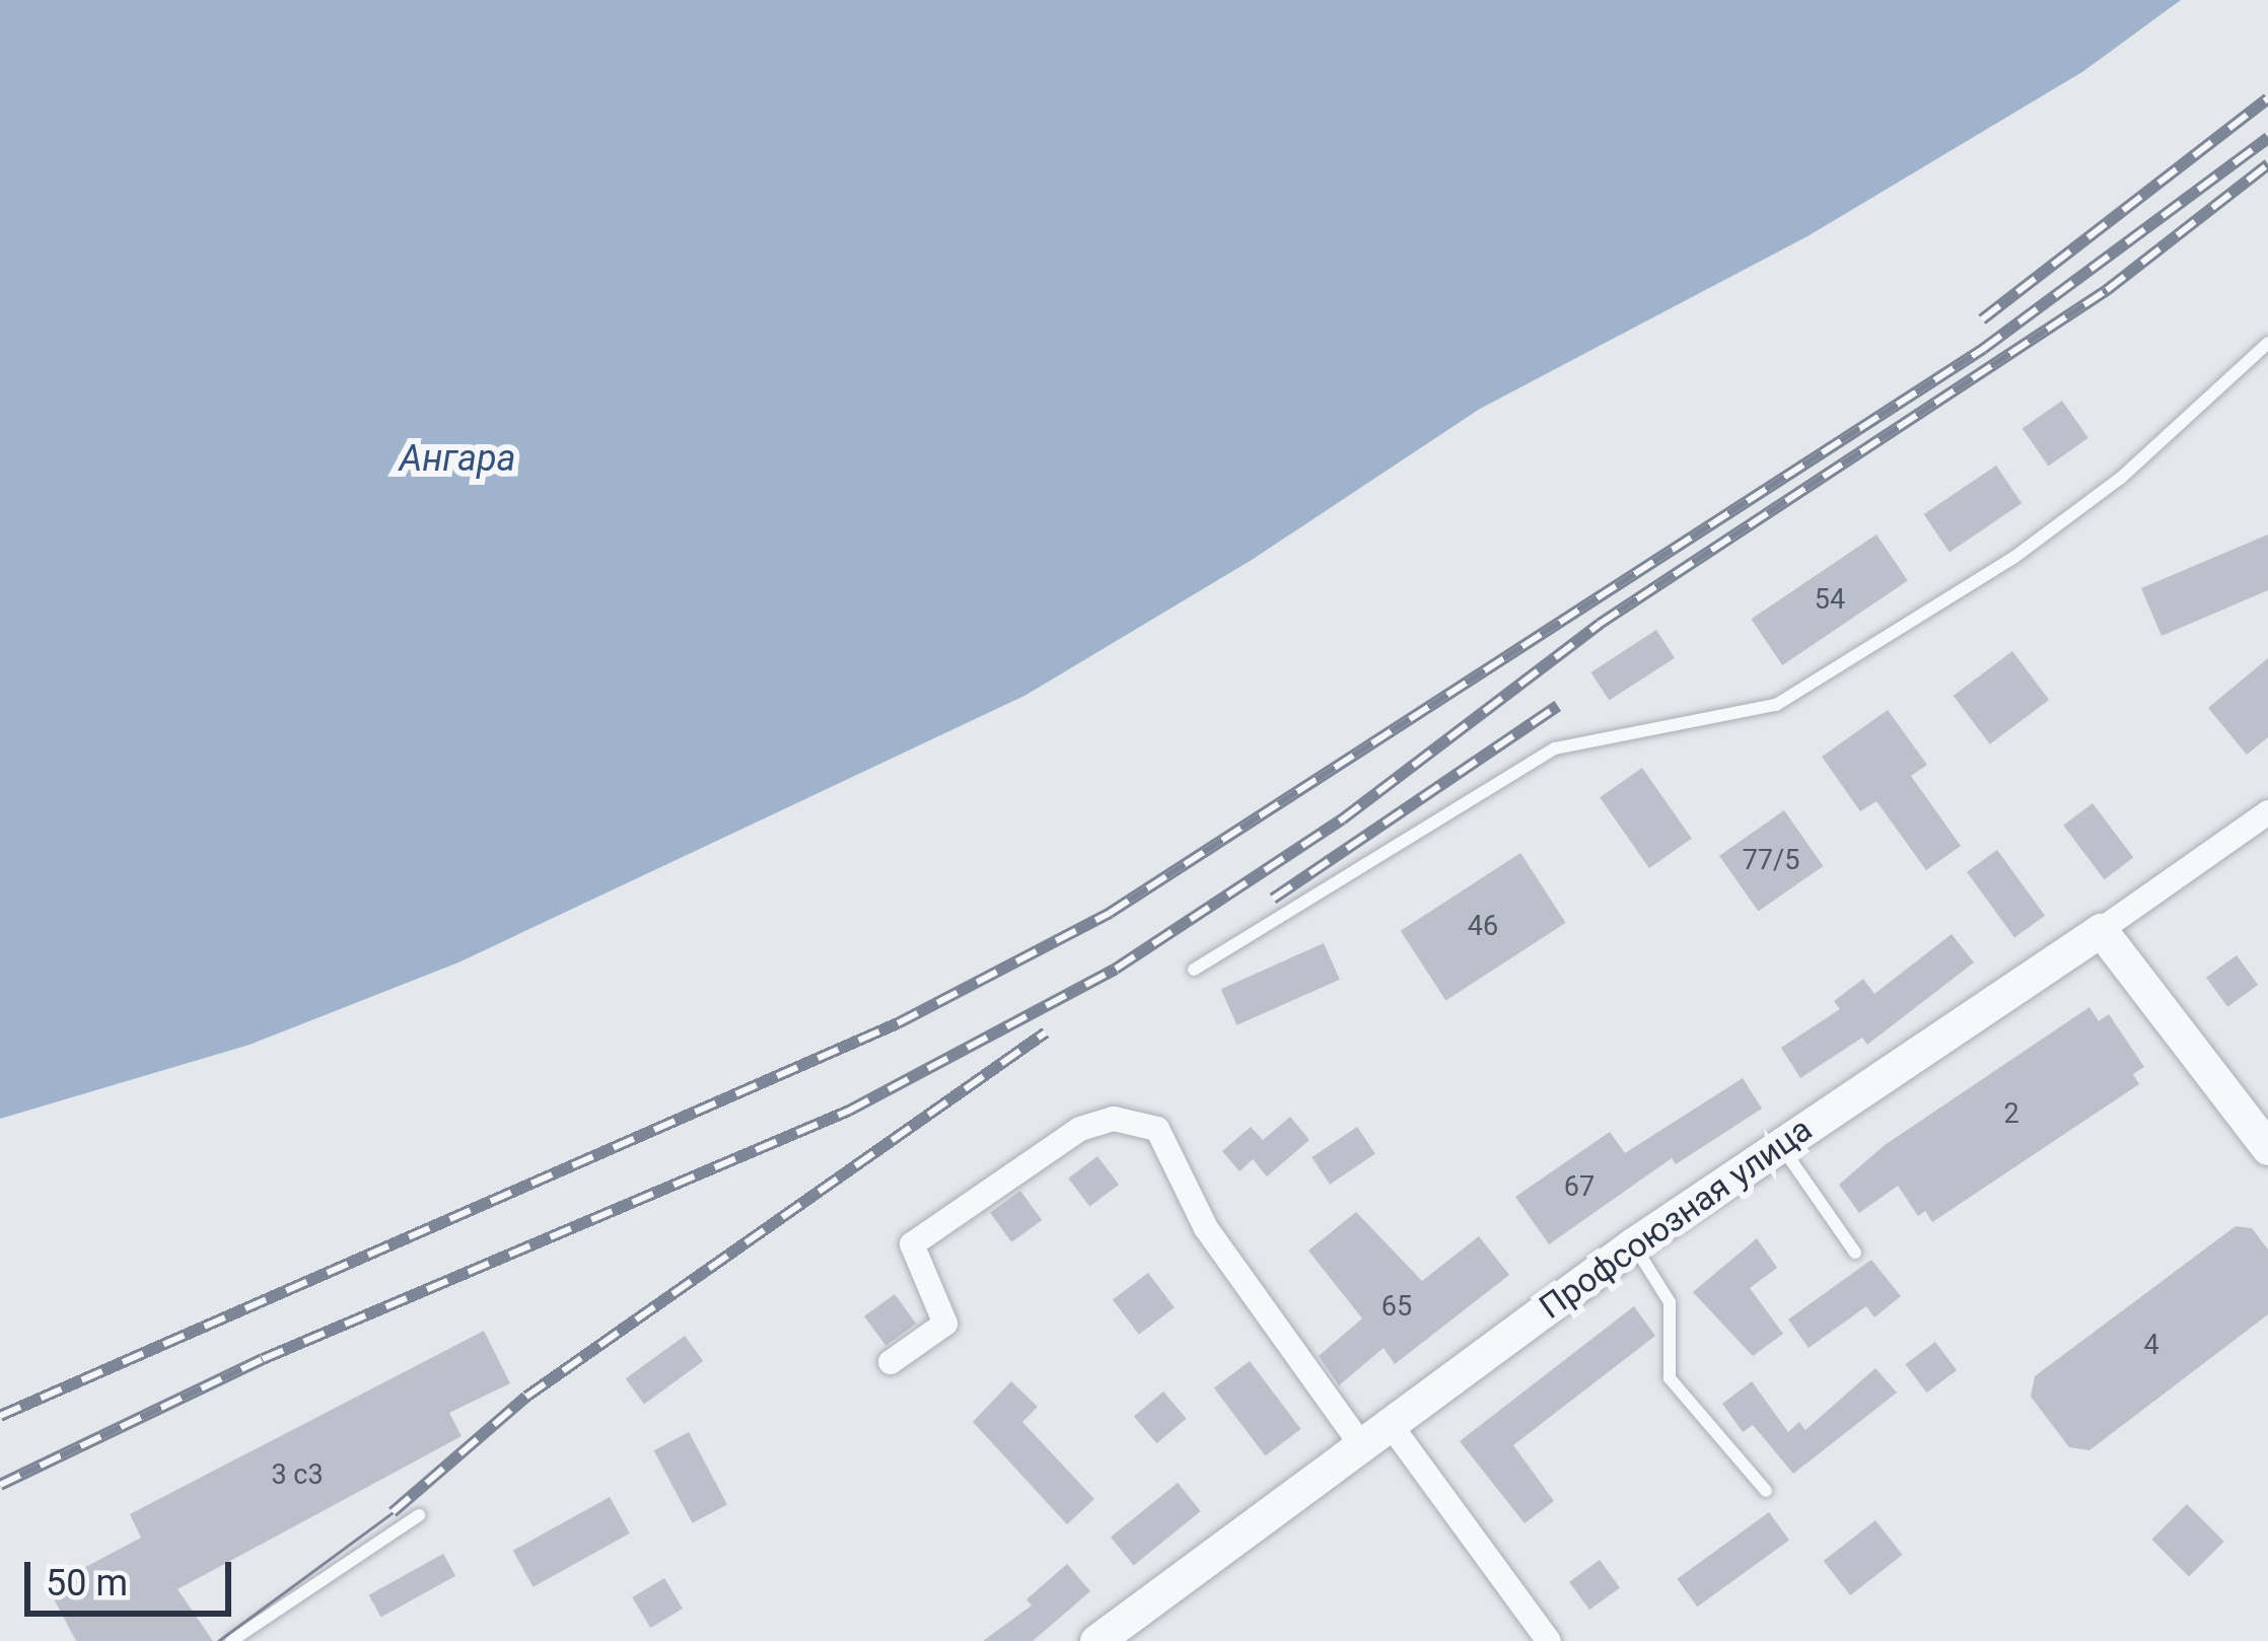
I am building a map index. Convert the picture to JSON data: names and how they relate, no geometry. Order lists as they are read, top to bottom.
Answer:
{
  "streets": {
    "street": ["Профсоюзная улица"]
  },
  "water": ["Ангара"],
  "house_numbers": [
    "54",
    "77/5",
    "46",
    "2",
    "67",
    "65",
    "4",
    "3 с3"
  ],
  "scale_bar": "50 m"
}
